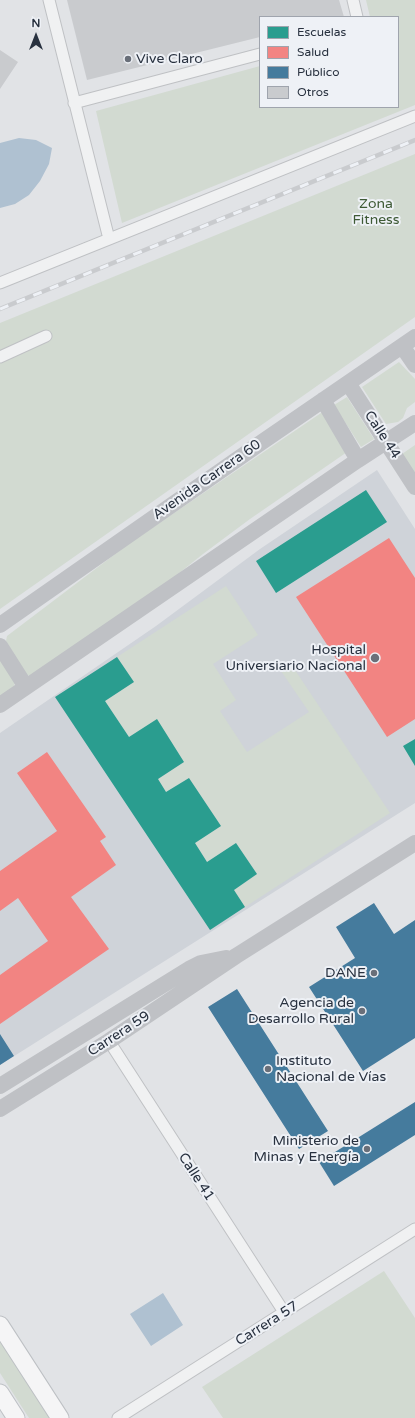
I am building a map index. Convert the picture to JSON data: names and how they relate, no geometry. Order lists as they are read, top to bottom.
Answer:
{
  "streets": {
    "main road": ["Calle 44", "Avenida Carrera 60", "Carrera 59"],
    "street": ["Calle 41", "Carrera 57"]
  },
  "crossings": [
    ["Calle 44", "Avenida Carrera 60"],
    ["Carrera 59", "Calle 41"],
    ["Calle 41", "Carrera 57"]
  ],
  "parks": ["Zona Fitness"],
  "places": [
    "Vive Claro",
    "Hospital Universiario Nacional",
    "DANE",
    "Agencia de Desarrollo Rural",
    "Instituto Nacional de Vías",
    "Ministerio de Minas y Energía"
  ],
  "legend": [
    "Escuelas",
    "Salud",
    "Público",
    "Otros"
  ],
  "north": "top"
}
